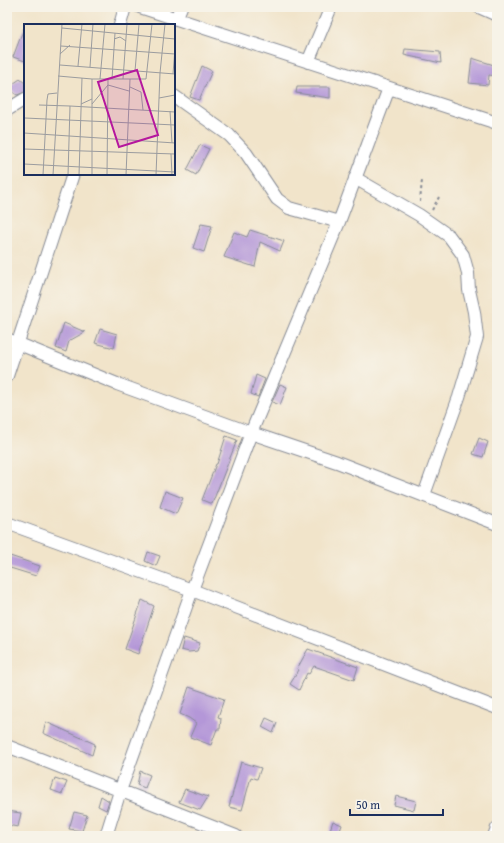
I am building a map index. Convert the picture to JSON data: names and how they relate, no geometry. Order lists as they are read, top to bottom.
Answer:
{
  "scale_bar": "50 m"
}
